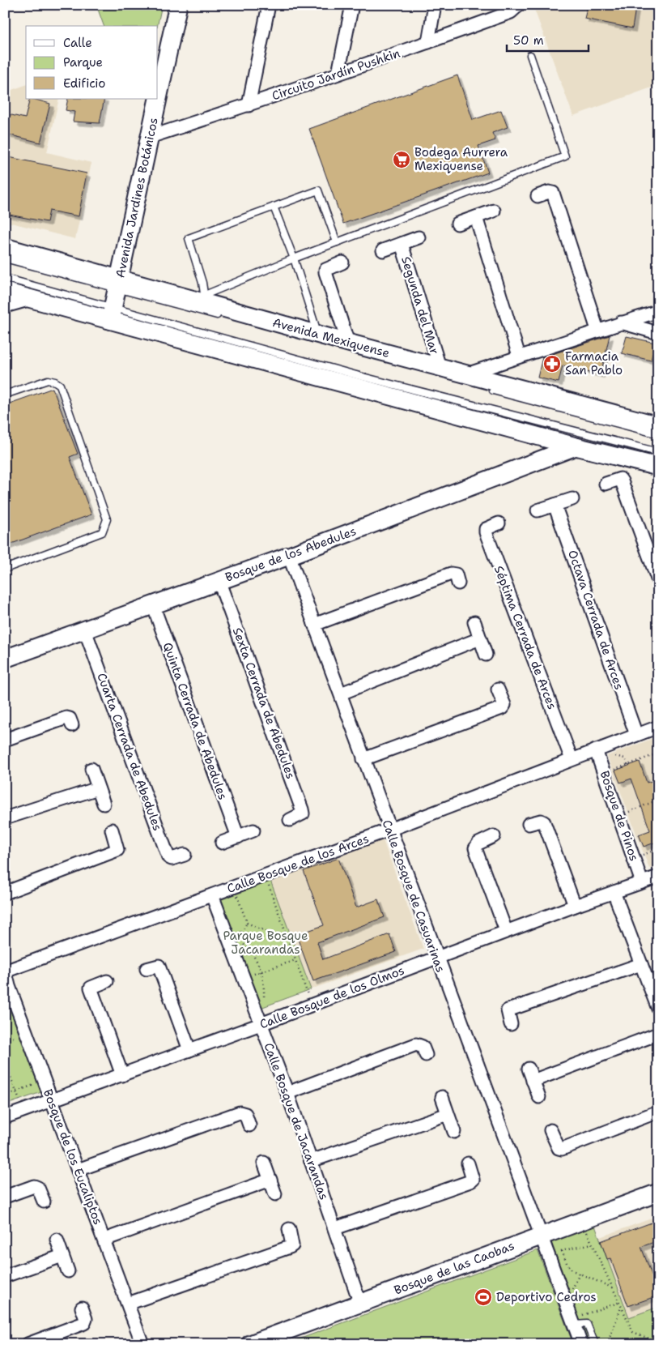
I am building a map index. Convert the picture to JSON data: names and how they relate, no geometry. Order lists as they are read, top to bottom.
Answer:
{
  "streets": {
    "main road": [
      "Avenida Jardines Botánicos",
      "Avenida Mexiquense",
      "Bosque de los Abedules",
      "Bosque de las Caobas"
    ],
    "street": [
      "Circuito Jardín Pushkin",
      "Segunda del Mar",
      "Octava Cerrada de Arces",
      "Séptima Cerrada de Arces",
      "Sexta Cerrada de Abedules",
      "Quinta Cerrada de Abedules",
      "Cuarta Cerrada de Abedules",
      "Bosque de Pinos",
      "Calle Bosque de los Arces",
      "Calle Bosque de Casuarinas",
      "Calle Bosque de los Olmos",
      "Calle Bosque de Jacarandas",
      "Bosque de los Eucaliptos"
    ]
  },
  "crossings": [
    ["Circuito Jardín Pushkin", "Avenida Jardines Botánicos"],
    ["Avenida Jardines Botánicos", "Avenida Mexiquense"],
    ["Segunda del Mar", "Avenida Mexiquense"],
    ["Bosque de los Abedules", "Sexta Cerrada de Abedules"],
    ["Bosque de los Abedules", "Quinta Cerrada de Abedules"],
    ["Bosque de los Abedules", "Cuarta Cerrada de Abedules"],
    ["Bosque de los Abedules", "Calle Bosque de Casuarinas"],
    ["Octava Cerrada de Arces", "Calle Bosque de los Arces"],
    ["Séptima Cerrada de Arces", "Calle Bosque de los Arces"],
    ["Bosque de Pinos", "Calle Bosque de los Arces"],
    ["Bosque de Pinos", "Calle Bosque de los Olmos"],
    ["Calle Bosque de los Arces", "Calle Bosque de Casuarinas"],
    ["Calle Bosque de los Arces", "Calle Bosque de Jacarandas"],
    ["Calle Bosque de los Arces", "Bosque de los Eucaliptos"],
    ["Calle Bosque de Casuarinas", "Calle Bosque de los Olmos"],
    ["Calle Bosque de Casuarinas", "Bosque de las Caobas"],
    ["Calle Bosque de los Olmos", "Calle Bosque de Jacarandas"],
    ["Calle Bosque de los Olmos", "Bosque de los Eucaliptos"],
    ["Calle Bosque de Jacarandas", "Bosque de las Caobas"]
  ],
  "parks": ["Parque Bosque Jacarandas"],
  "places": {
    "supermarket": ["Bodega Aurrera Mexiquense"],
    "pharmacy": ["Farmacia San Pablo"],
    "sports": ["Deportivo Cedros"]
  },
  "legend": ["Calle", "Parque", "Edificio"],
  "scale_bar": "50 m"
}
